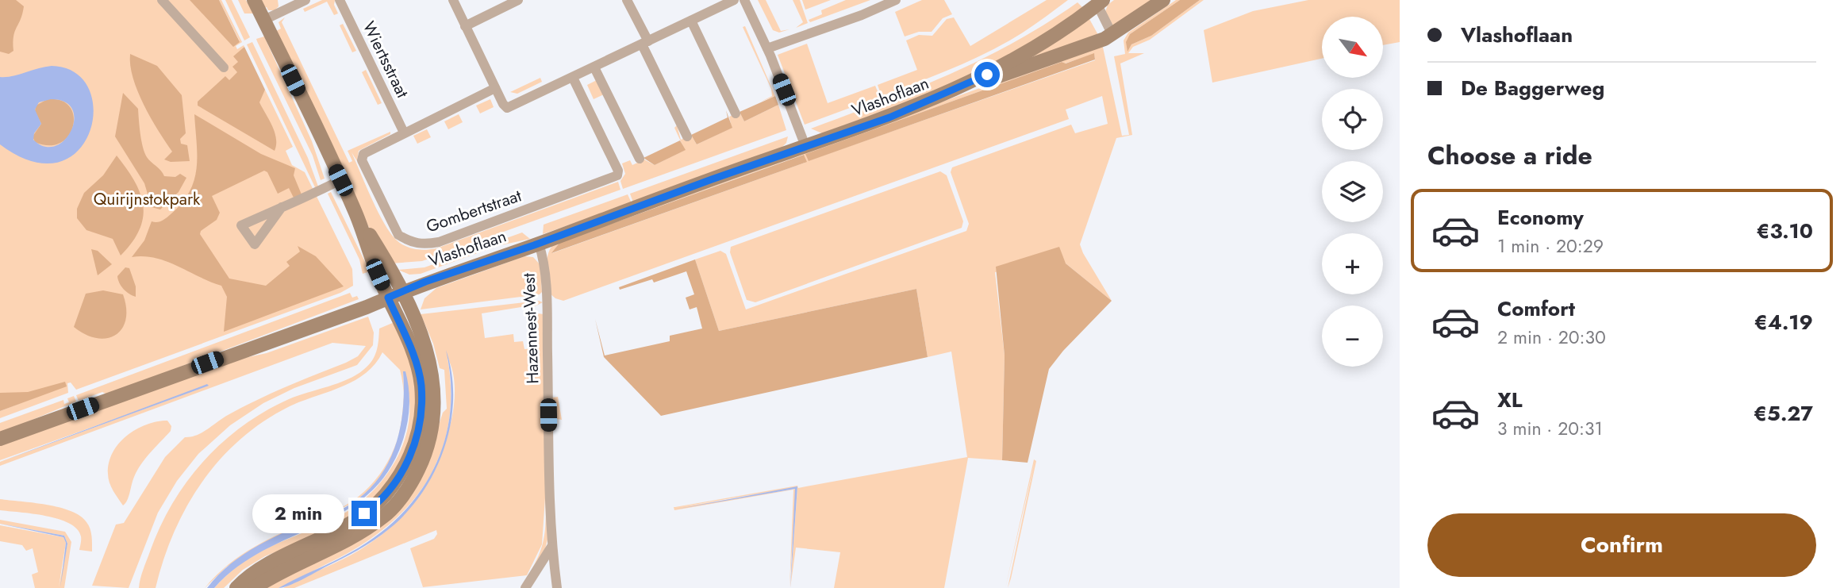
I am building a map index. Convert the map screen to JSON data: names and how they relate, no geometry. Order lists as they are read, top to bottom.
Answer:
{
  "streets": {
    "street": [
      "Wiertsstraat",
      "Vlashoflaan",
      "Gombertstraat",
      "Hazennest-West"
    ]
  },
  "crossings": [
    ["Wiertsstraat", "Gombertstraat"],
    ["Vlashoflaan", "Hazennest-West"]
  ],
  "parks": ["Quirijnstokpark"],
  "north": "bottom right",
  "page": {
    "banner": ["Vlashoflaan", "De Baggerweg"],
    "map_buttons": ["+", "−"],
    "heading": "Choose a ride",
    "list": [
      {
        "name": "Economy",
        "note": "1 min · 20:29",
        "value": "€3.10"
      },
      {
        "name": "Comfort",
        "note": "2 min · 20:30",
        "value": "€4.19"
      },
      {
        "name": "XL",
        "note": "3 min · 20:31",
        "value": "€5.27"
      }
    ],
    "bubble": "2 min",
    "buttons": "Confirm"
  }
}
